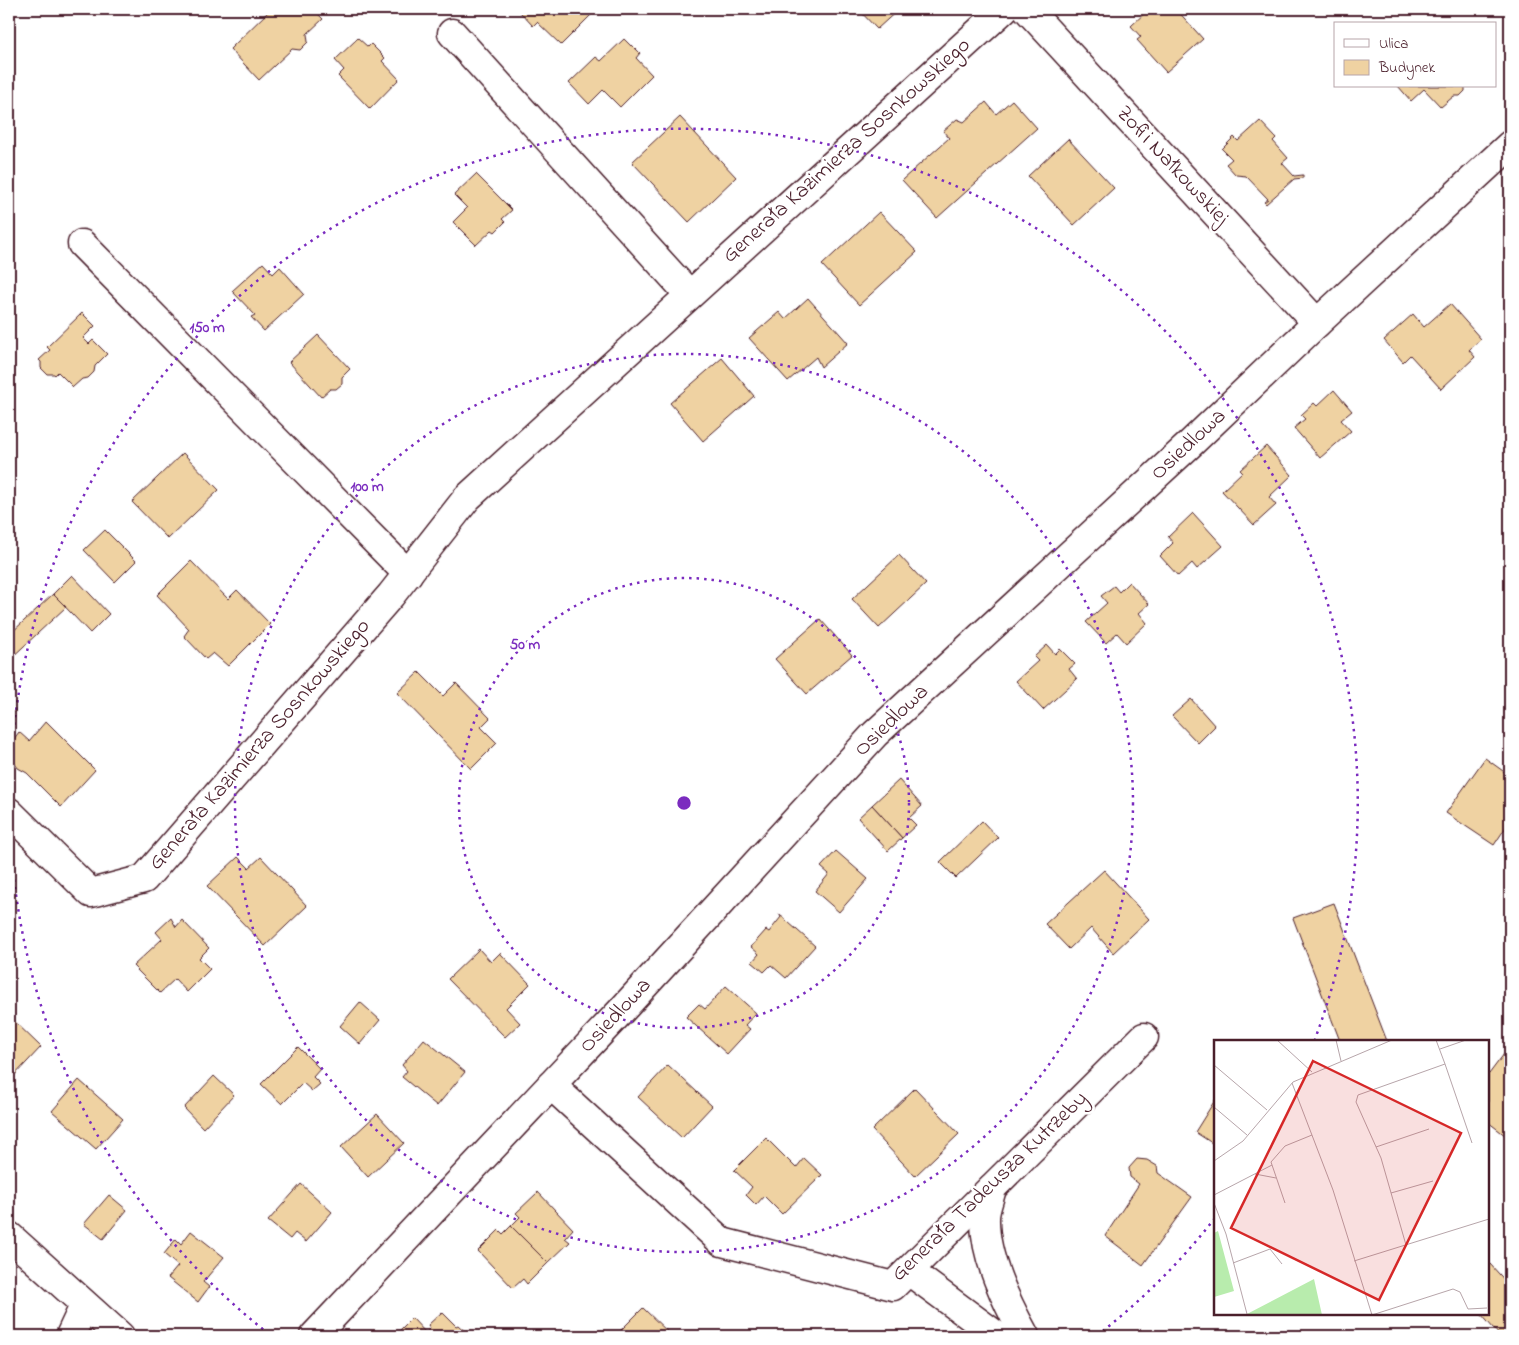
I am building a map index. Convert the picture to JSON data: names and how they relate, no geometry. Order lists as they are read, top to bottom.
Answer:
{
  "streets": {
    "street": [
      "Generała Kazimierza Sosnkowskiego",
      "Zofii Nałkowskiej",
      "Osiedlowa",
      "Generała Tadeusza Kutrzeby"
    ]
  },
  "crossings": [
    ["Zofii Nałkowskiej", "Osiedlowa"],
    ["Osiedlowa", "Generała Tadeusza Kutrzeby"]
  ],
  "legend": ["Ulica", "Budynek"],
  "rings": ["150 m", "100 m", "50 m"]
}
